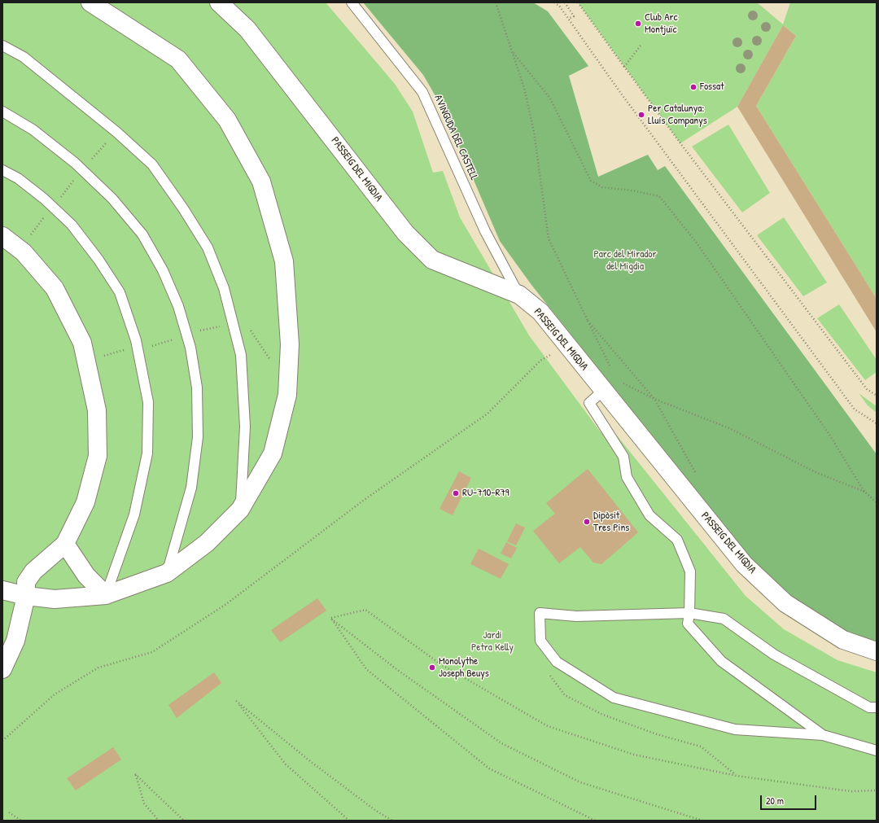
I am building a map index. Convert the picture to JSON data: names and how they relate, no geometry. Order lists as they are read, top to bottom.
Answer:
{
  "streets": {
    "street": ["PASSEIG DEL MIGDIA"],
    "lane": ["AVINGUDA DEL CASTELL"]
  },
  "crossings": [
    ["AVINGUDA DEL CASTELL", "PASSEIG DEL MIGDIA"]
  ],
  "parks": ["Parc del Mirador del Migdia", "Jardí Petra Kelly"],
  "places": [
    "Club Arc Montjuïc",
    "Fossat",
    "Per Catalunya: Lluís Companys",
    "RU-710-R79",
    "Dipòsit Tres Pins",
    "Monolythe Joseph Beuys"
  ],
  "scale_bar": "20 m"
}
